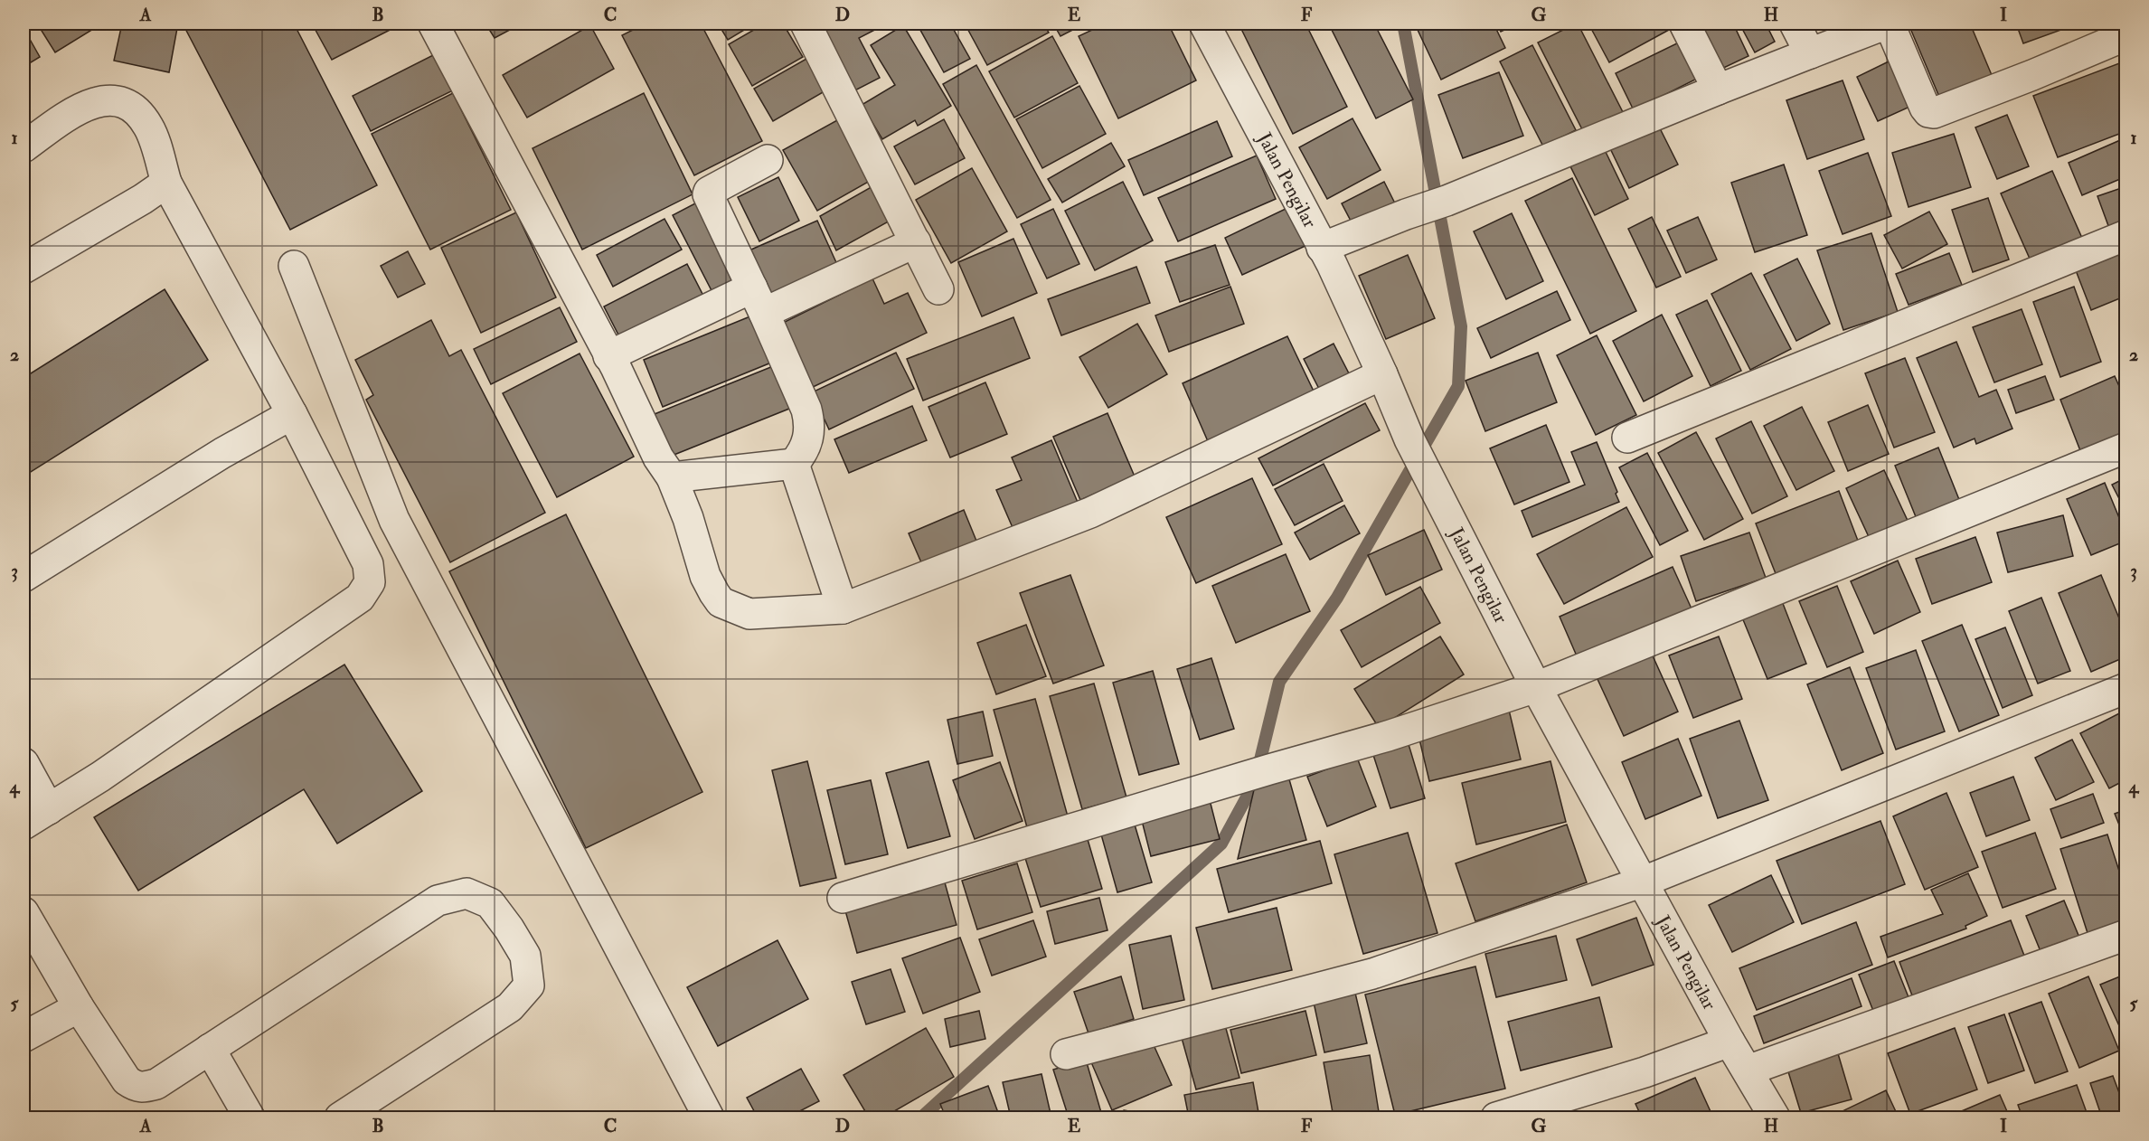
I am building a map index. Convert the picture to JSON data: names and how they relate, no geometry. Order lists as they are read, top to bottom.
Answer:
{
  "streets": {
    "street": ["Jalan Pengilar"]
  },
  "grid": {
    "columns": [
      "A",
      "B",
      "C",
      "D",
      "E",
      "F",
      "G",
      "H",
      "I"
    ],
    "rows": [
      "1",
      "2",
      "3",
      "4",
      "5"
    ]
  }
}
